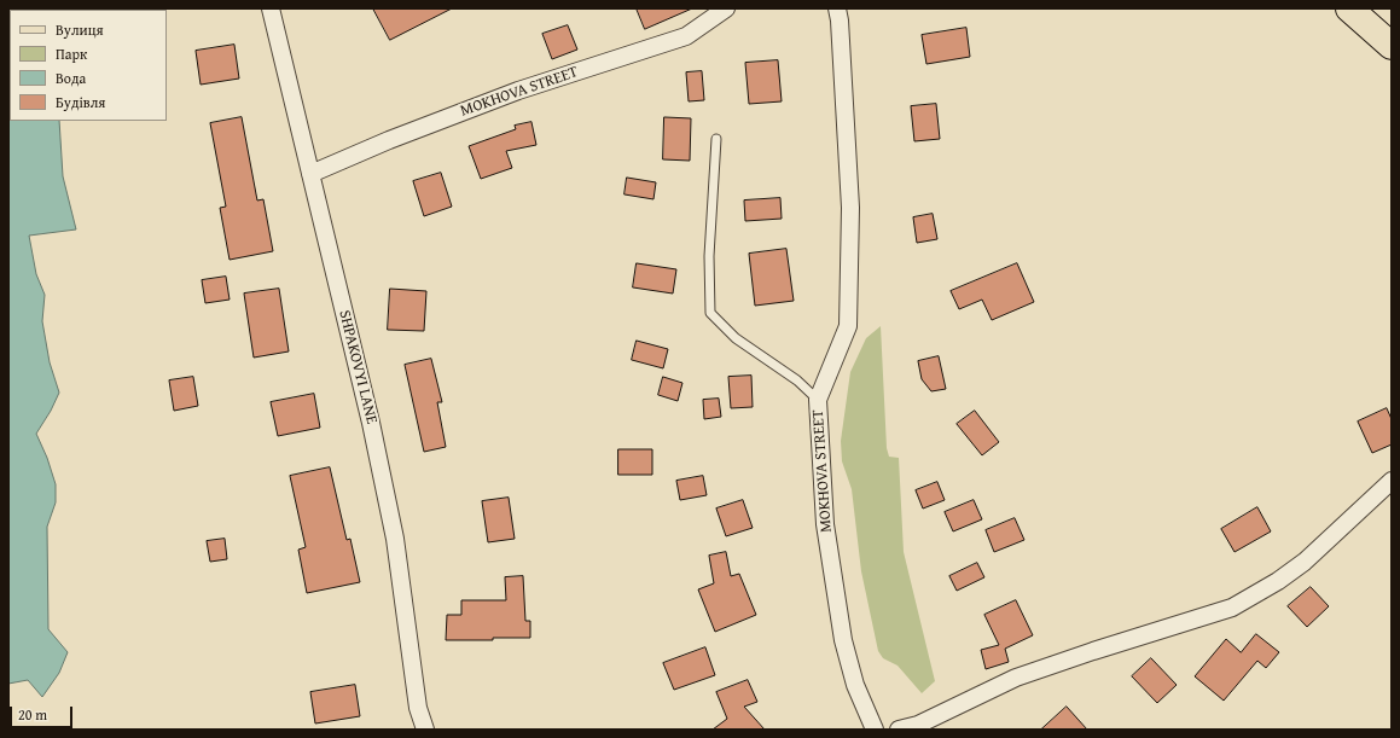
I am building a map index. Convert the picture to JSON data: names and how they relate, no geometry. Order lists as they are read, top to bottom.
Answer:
{
  "streets": {
    "street": ["MOKHOVA STREET", "SHPAKOVYI LANE"]
  },
  "crossings": [
    ["MOKHOVA STREET", "SHPAKOVYI LANE"]
  ],
  "legend": [
    "Вулиця",
    "Парк",
    "Вода",
    "Будівля"
  ],
  "scale_bar": "20 m"
}
